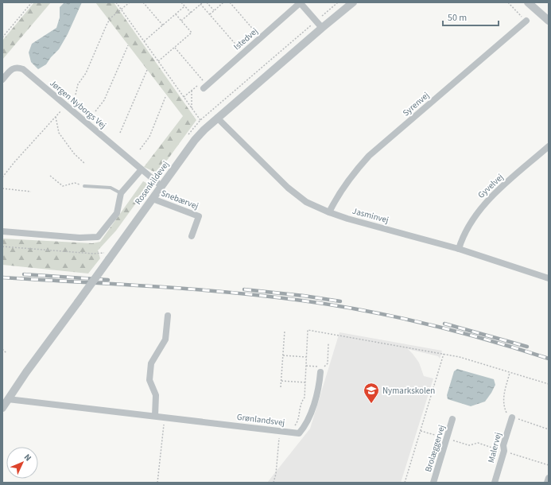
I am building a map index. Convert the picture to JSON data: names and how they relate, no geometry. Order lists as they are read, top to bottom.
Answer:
{
  "streets": {
    "street": [
      "Istedvej",
      "Jørgen Nyborgs Vej",
      "Syrenvej",
      "Rosenkildevej",
      "Gyvelvej",
      "Snebærvej",
      "Jasminvej",
      "Grønlandsvej",
      "Malervej",
      "Brolæggervej"
    ]
  },
  "crossings": [
    ["Jørgen Nyborgs Vej", "Rosenkildevej"],
    ["Syrenvej", "Jasminvej"],
    ["Rosenkildevej", "Snebærvej"],
    ["Rosenkildevej", "Jasminvej"],
    ["Rosenkildevej", "Grønlandsvej"],
    ["Gyvelvej", "Jasminvej"]
  ],
  "places": {
    "school or university": ["Nymarkskolen"]
  },
  "scale_bar": "50 m",
  "north": "top right"
}
